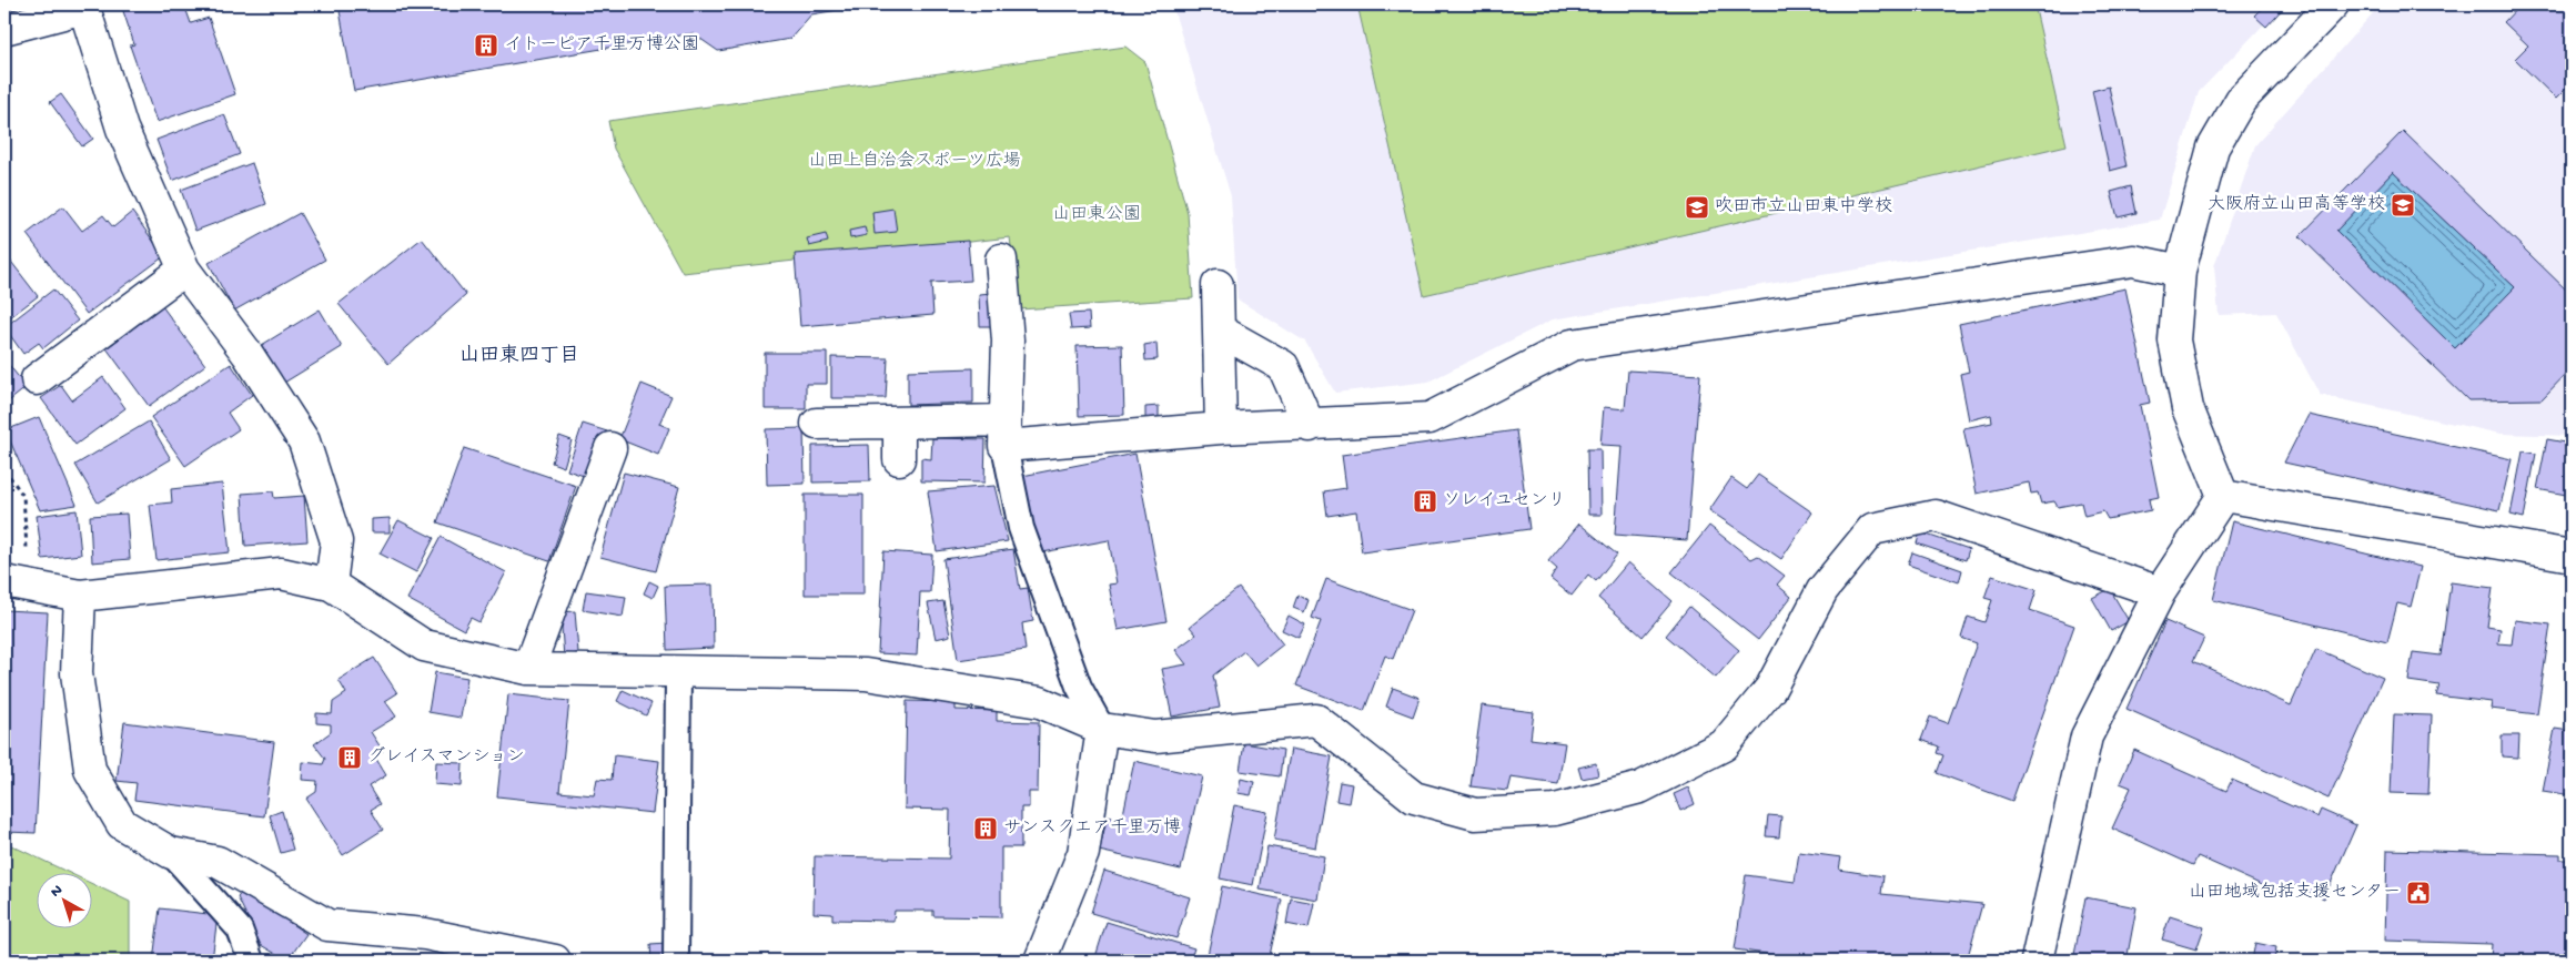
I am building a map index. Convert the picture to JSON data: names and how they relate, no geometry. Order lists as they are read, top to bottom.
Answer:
{
  "districts": ["山田東四丁目"],
  "parks": ["山田上自治会スポーツ広場", "山田東公園"],
  "places": {
    "building": [
      "イトーピア千里万博公園",
      "ソレイユセンリ",
      "グレイスマンション",
      "サンスクエア千里万博"
    ],
    "school or university": ["大阪府立山田高等学校", "吹田市立山田東中学校"],
    "public building": ["山田地域包括支援センター"]
  },
  "north": "top left"
}
